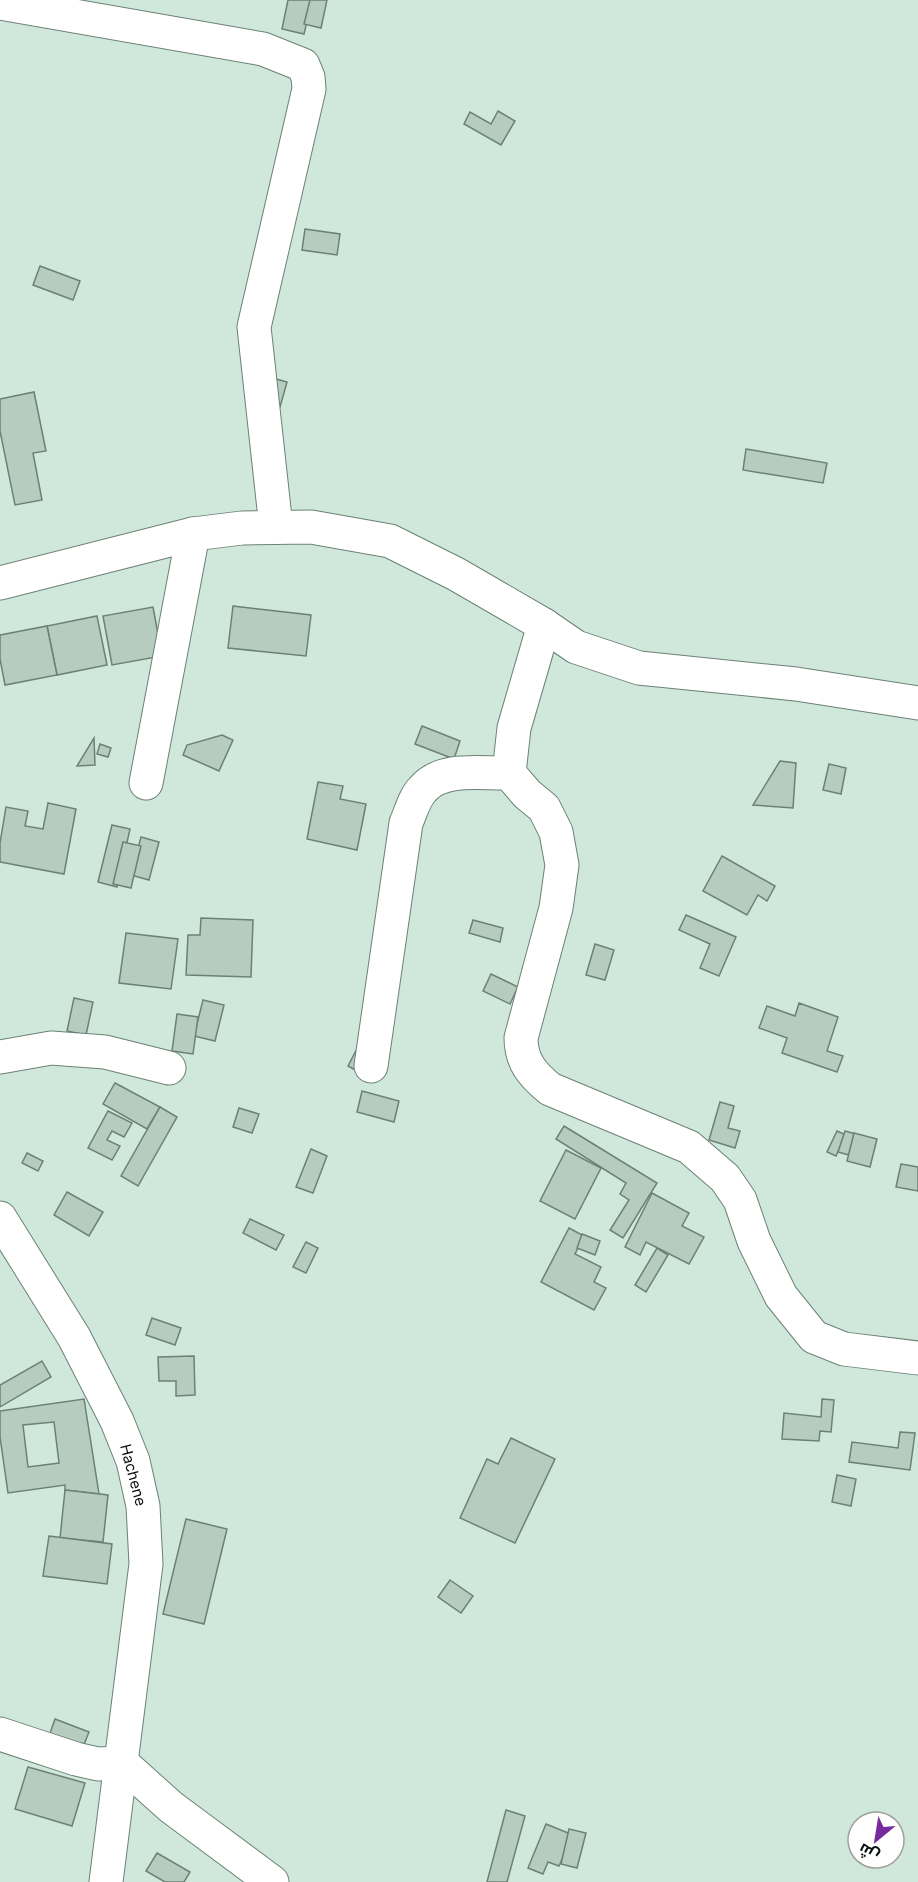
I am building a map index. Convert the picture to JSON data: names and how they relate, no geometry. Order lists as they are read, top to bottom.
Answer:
{
  "streets": {
    "street": ["Hachene"]
  },
  "north": "bottom left"
}
